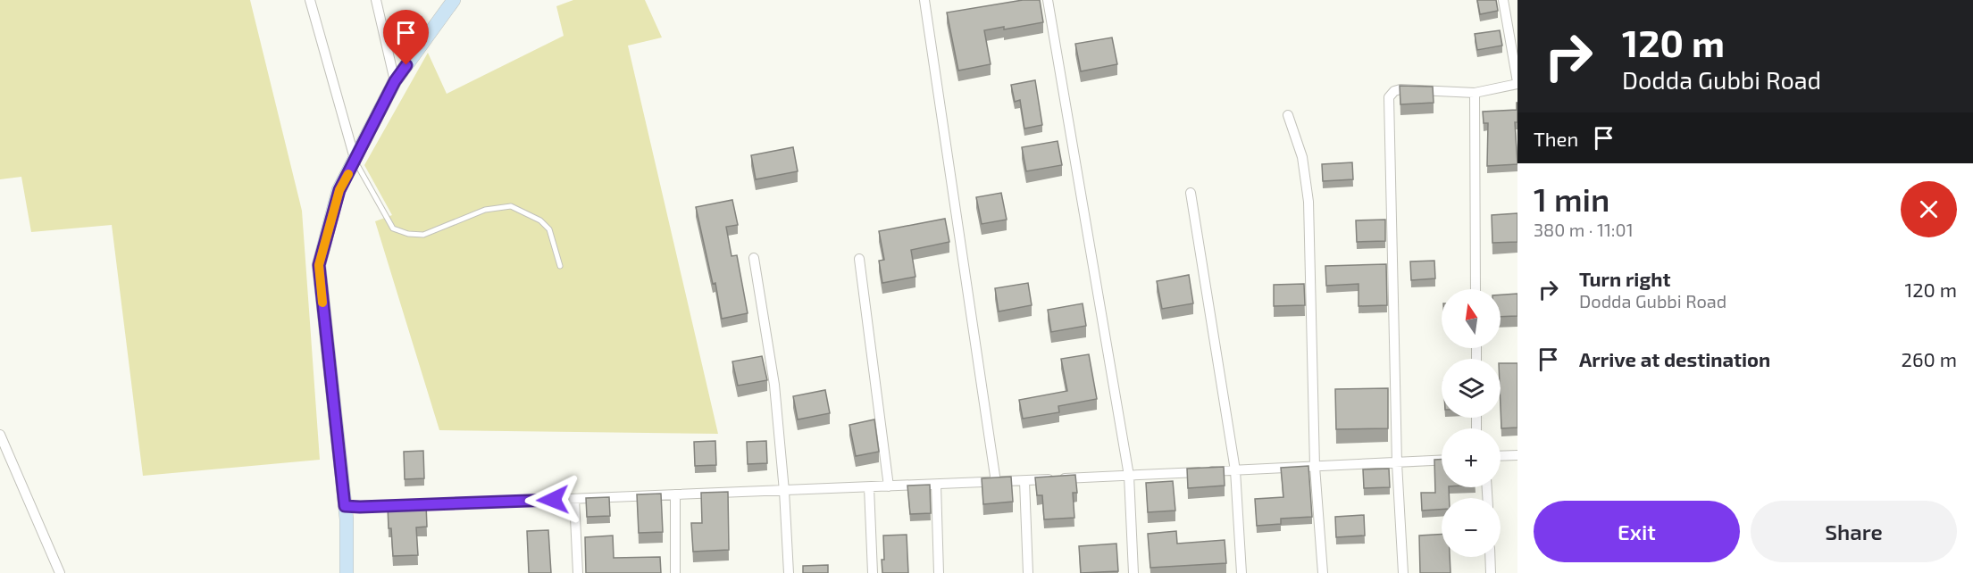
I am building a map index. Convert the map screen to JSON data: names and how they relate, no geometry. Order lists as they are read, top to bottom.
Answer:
{
  "north": "top",
  "page": {
    "turn": ["120 m", "Dodda Gubbi Road"],
    "then": "Then",
    "heading": ["1 min", "380 m · 11:01"],
    "list": [
      {
        "name": "Turn right",
        "note": "Dodda Gubbi Road",
        "value": "120 m"
      },
      {
        "name": "Arrive at destination",
        "value": "260 m"
      }
    ],
    "map_buttons": ["+", "−"],
    "buttons": ["Exit", "Share"]
  }
}
